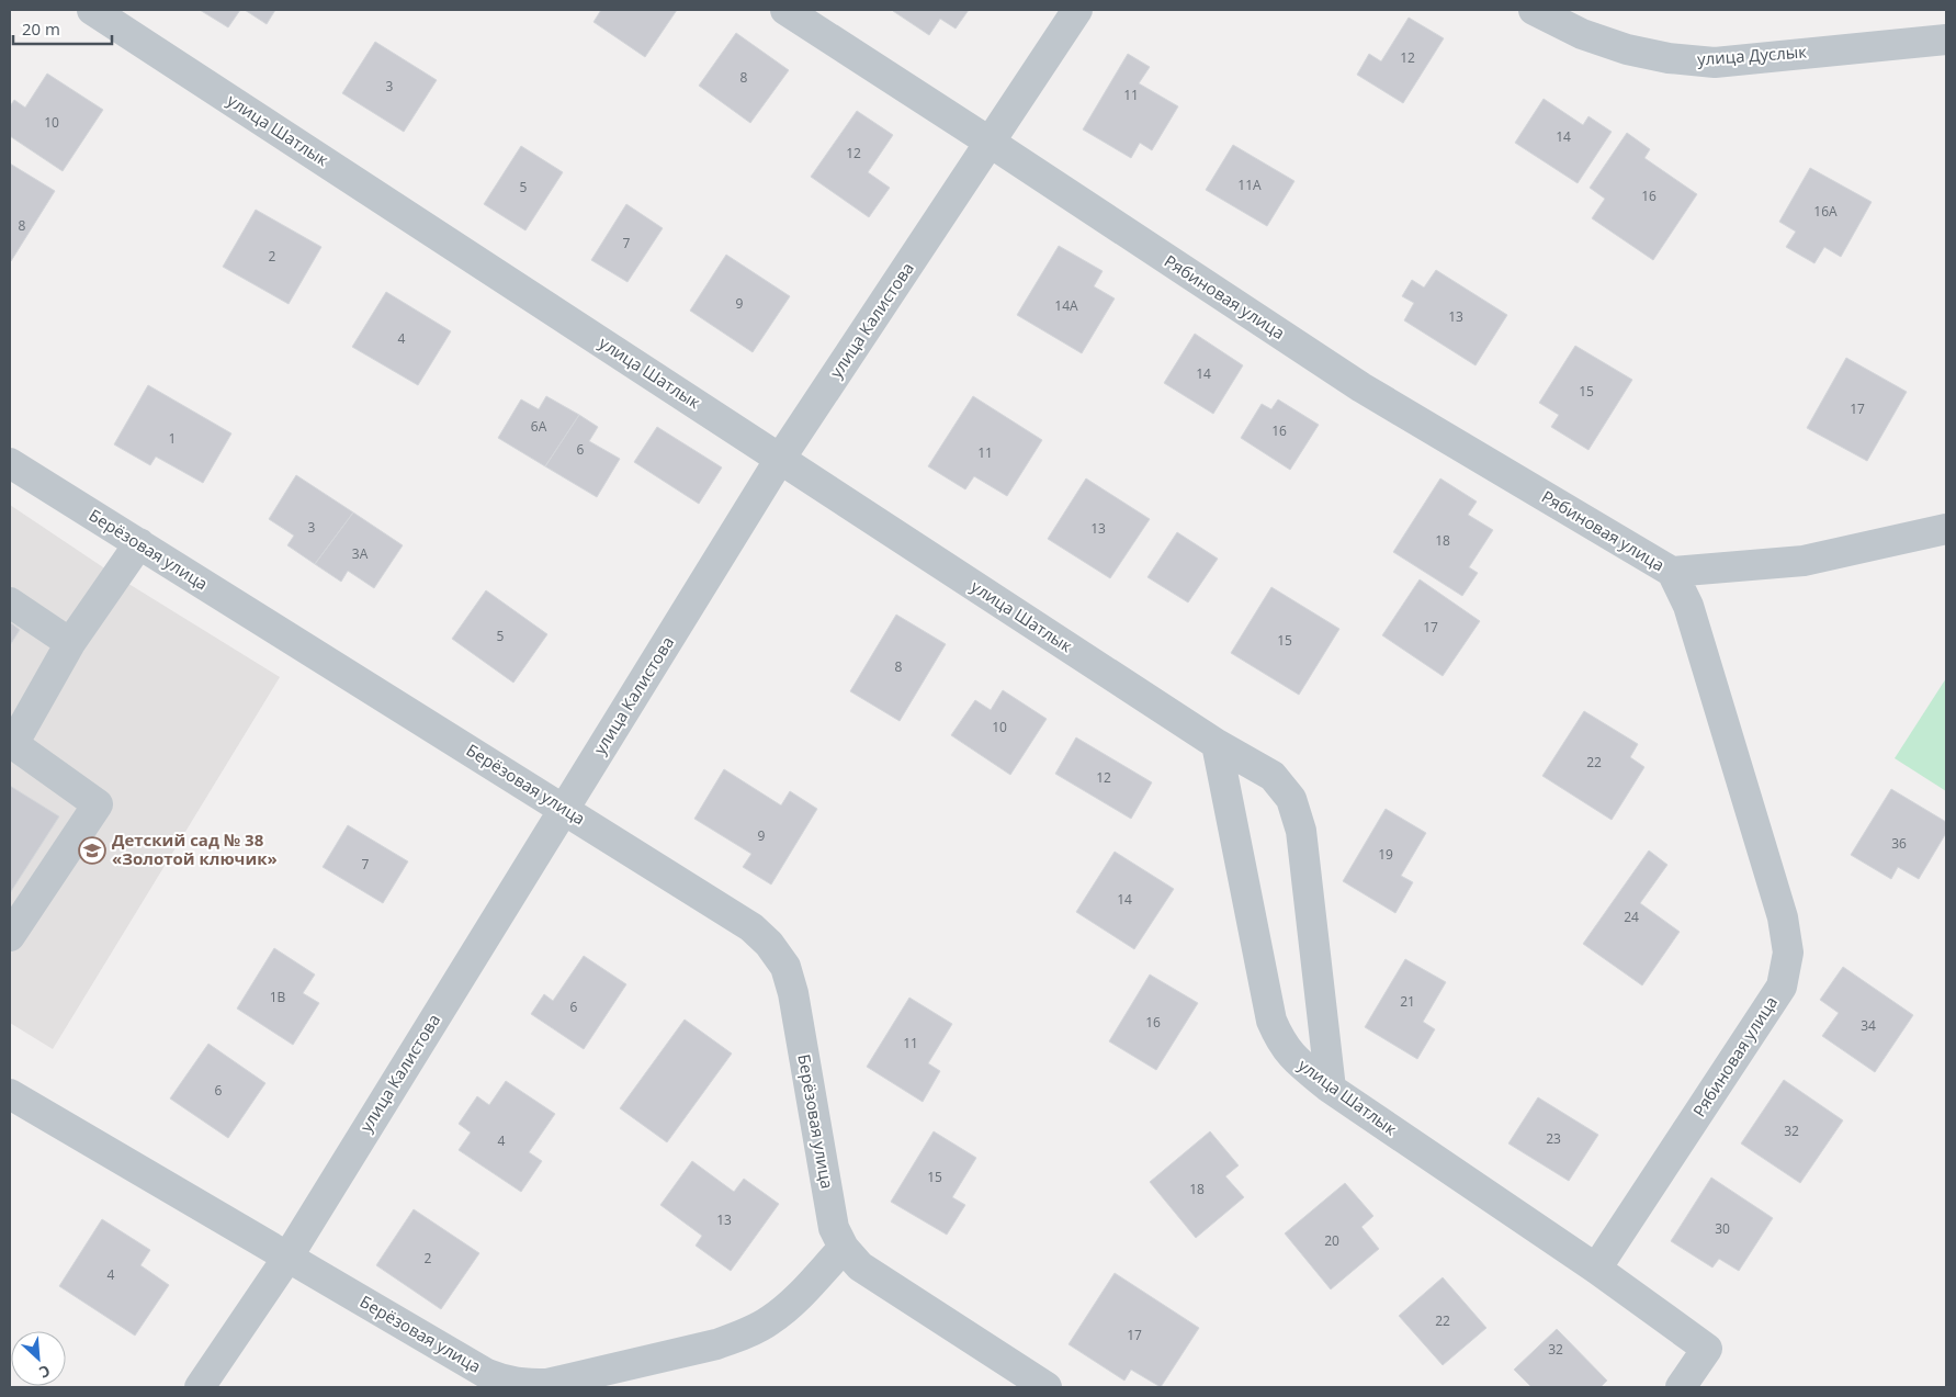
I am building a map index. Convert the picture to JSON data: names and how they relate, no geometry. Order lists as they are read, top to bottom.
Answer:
{
  "streets": {
    "street": [
      "улица Дуслык",
      "улица Шатлык",
      "Рябиновая улица",
      "улица Калистова",
      "Берёзовая улица"
    ]
  },
  "crossings": [
    ["улица Шатлык", "Рябиновая улица"],
    ["улица Шатлык", "улица Калистова"],
    ["Рябиновая улица", "улица Калистова"],
    ["улица Калистова", "Берёзовая улица"]
  ],
  "places": {
    "school or university": ["Детский сад № 38 «Золотой ключик»"]
  },
  "house_numbers": [
    "12",
    "8",
    "3",
    "11",
    "10",
    "14",
    "12",
    "11А",
    "5",
    "16",
    "16А",
    "8",
    "7",
    "2",
    "9",
    "14А",
    "13",
    "4",
    "14",
    "15",
    "17",
    "6А",
    "16",
    "1",
    "6",
    "11",
    "3",
    "13",
    "18",
    "3А",
    "17",
    "5",
    "15",
    "8",
    "10",
    "22",
    "12",
    "9",
    "36",
    "19",
    "7",
    "14",
    "24",
    "1В",
    "21",
    "6",
    "16",
    "34",
    "11",
    "6",
    "32",
    "23",
    "4",
    "15",
    "18",
    "13",
    "30",
    "20",
    "2",
    "4",
    "22",
    "17",
    "32"
  ],
  "scale_bar": "20 m",
  "north": "bottom right"
}
